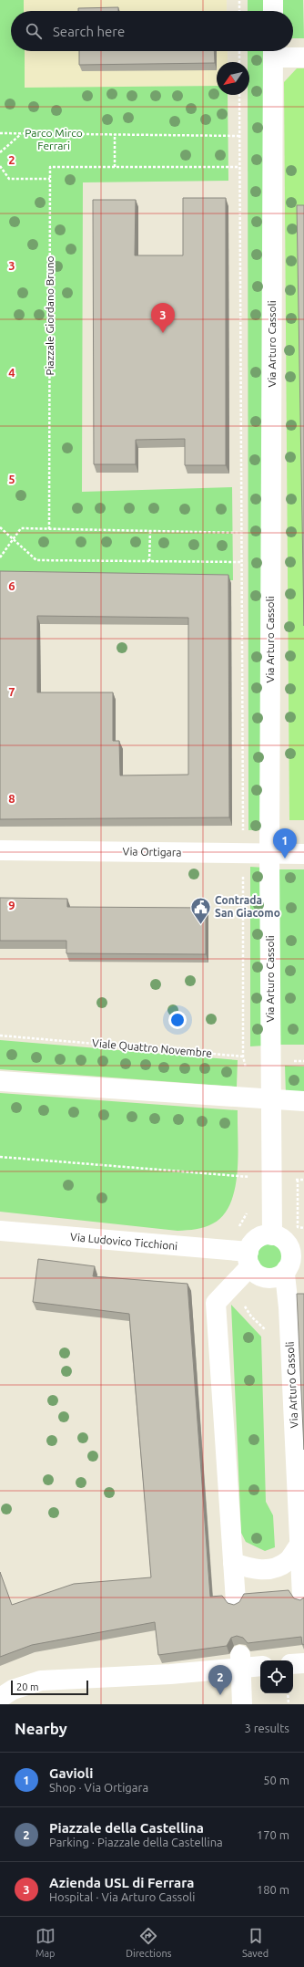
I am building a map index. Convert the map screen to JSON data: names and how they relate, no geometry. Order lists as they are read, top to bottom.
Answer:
{
  "streets": {
    "street": ["Via Arturo Cassoli", "Via Ortigara", "Via Ludovico Ticchioni"],
    "path": ["Piazzale Giordano Bruno", "Viale Quattro Novembre"]
  },
  "crossings": [
    ["Via Arturo Cassoli", "Via Ortigara"],
    ["Via Arturo Cassoli", "Viale Quattro Novembre"],
    ["Via Arturo Cassoli", "Via Ludovico Ticchioni"]
  ],
  "parks": ["Parco Mirco Ferrari"],
  "places": {
    "public building": ["Contrada San Giacomo"]
  },
  "scale_bar": "20 m",
  "north": "bottom left",
  "page": {
    "search": "Search here",
    "pins": ["3", "1", "2"],
    "scale": "20 m",
    "heading": ["Nearby", "3 results"],
    "list": [
      {
        "mark": "1",
        "name": "Gavioli",
        "note": "Shop · Via Ortigara",
        "value": "50 m"
      },
      {
        "mark": "2",
        "name": "Piazzale della Castellina",
        "note": "Parking · Piazzale della Castellina",
        "value": "170 m"
      },
      {
        "mark": "3",
        "name": "Azienda USL di Ferrara",
        "note": "Hospital · Via Arturo Cassoli",
        "value": "180 m"
      }
    ],
    "nav": ["Map", "Directions", "Saved"]
  },
  "grid": {
    "rows": [
      "2",
      "3",
      "4",
      "5",
      "6",
      "7",
      "8",
      "9"
    ]
  }
}
